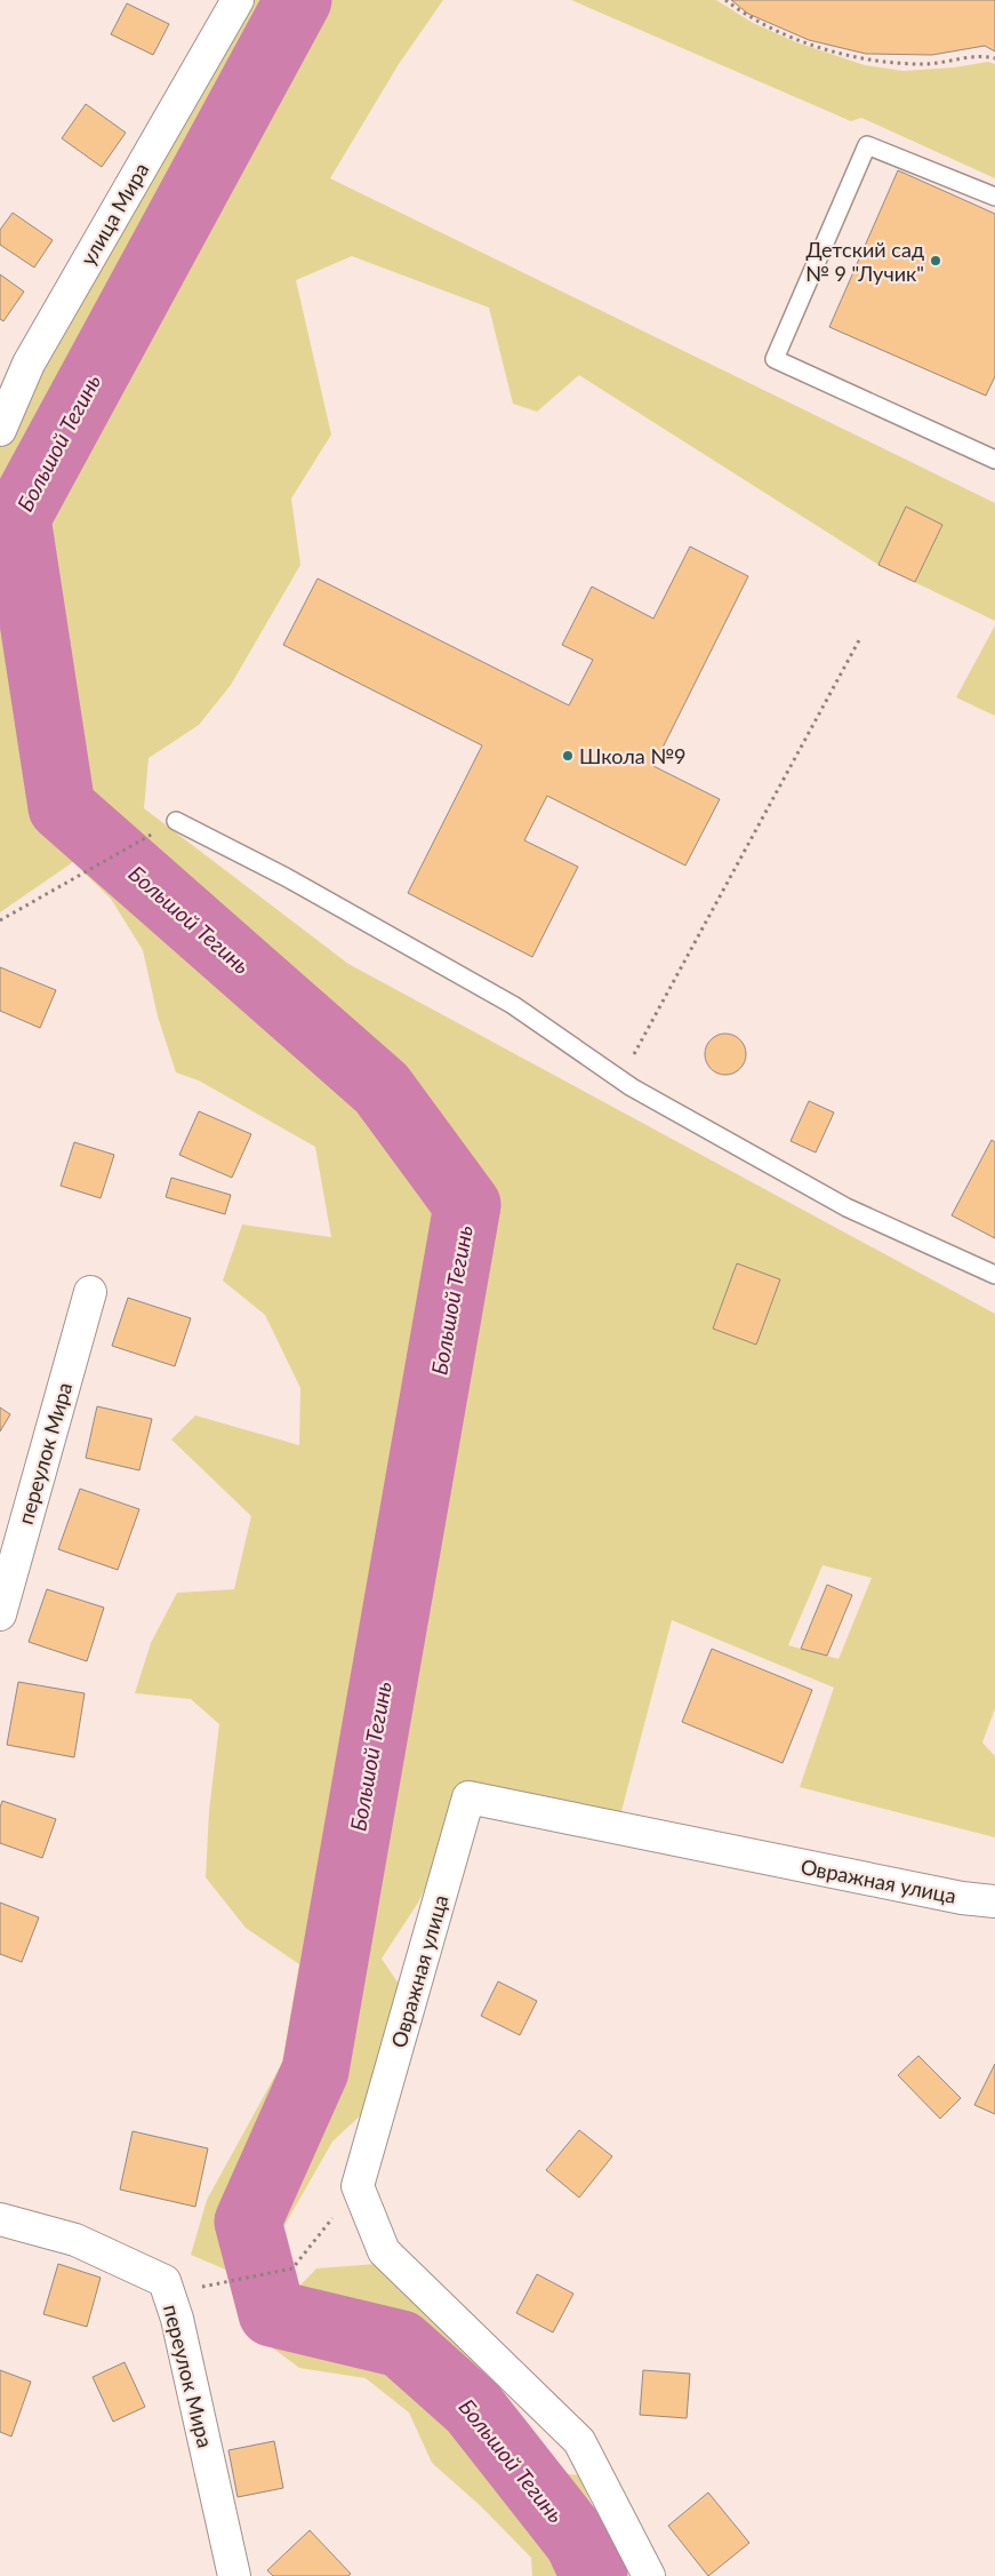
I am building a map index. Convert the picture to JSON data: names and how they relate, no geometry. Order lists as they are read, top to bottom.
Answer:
{
  "streets": {
    "street": ["улица Мира", "переулок Мира", "Овражная улица"]
  },
  "water": ["Большой Тегинь"],
  "places": ["Детский сад № 9 \"Лучик\"", "Школа №9"]
}
